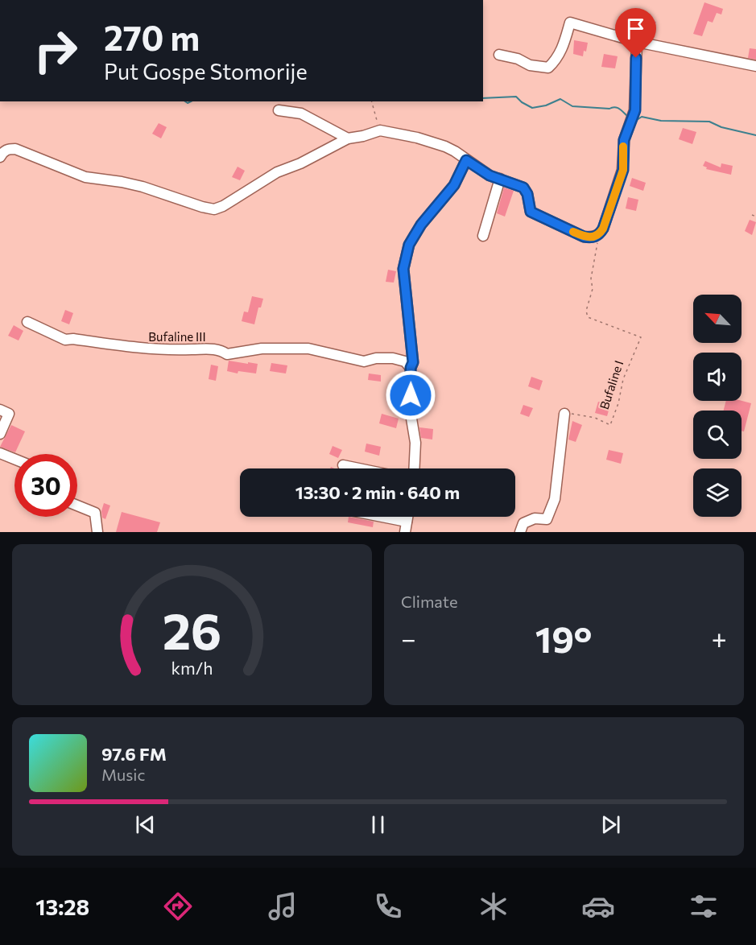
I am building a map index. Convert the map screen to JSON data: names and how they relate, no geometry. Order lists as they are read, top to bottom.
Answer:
{
  "streets": {
    "street": ["Bufaline III"],
    "path": ["Bufaline I"]
  },
  "north": "top left",
  "page": {
    "turn": ["270 m", "Put Gospe Stomorije"],
    "limit": "30",
    "trip": "13:30 · 2 min · 640 m",
    "tile": "Climate",
    "heat": ["−", "19°", "+"],
    "song": ["97.6 FM", "Music"],
    "tabs": "13:28",
    "gauge": ["26", "km/h"]
  }
}
